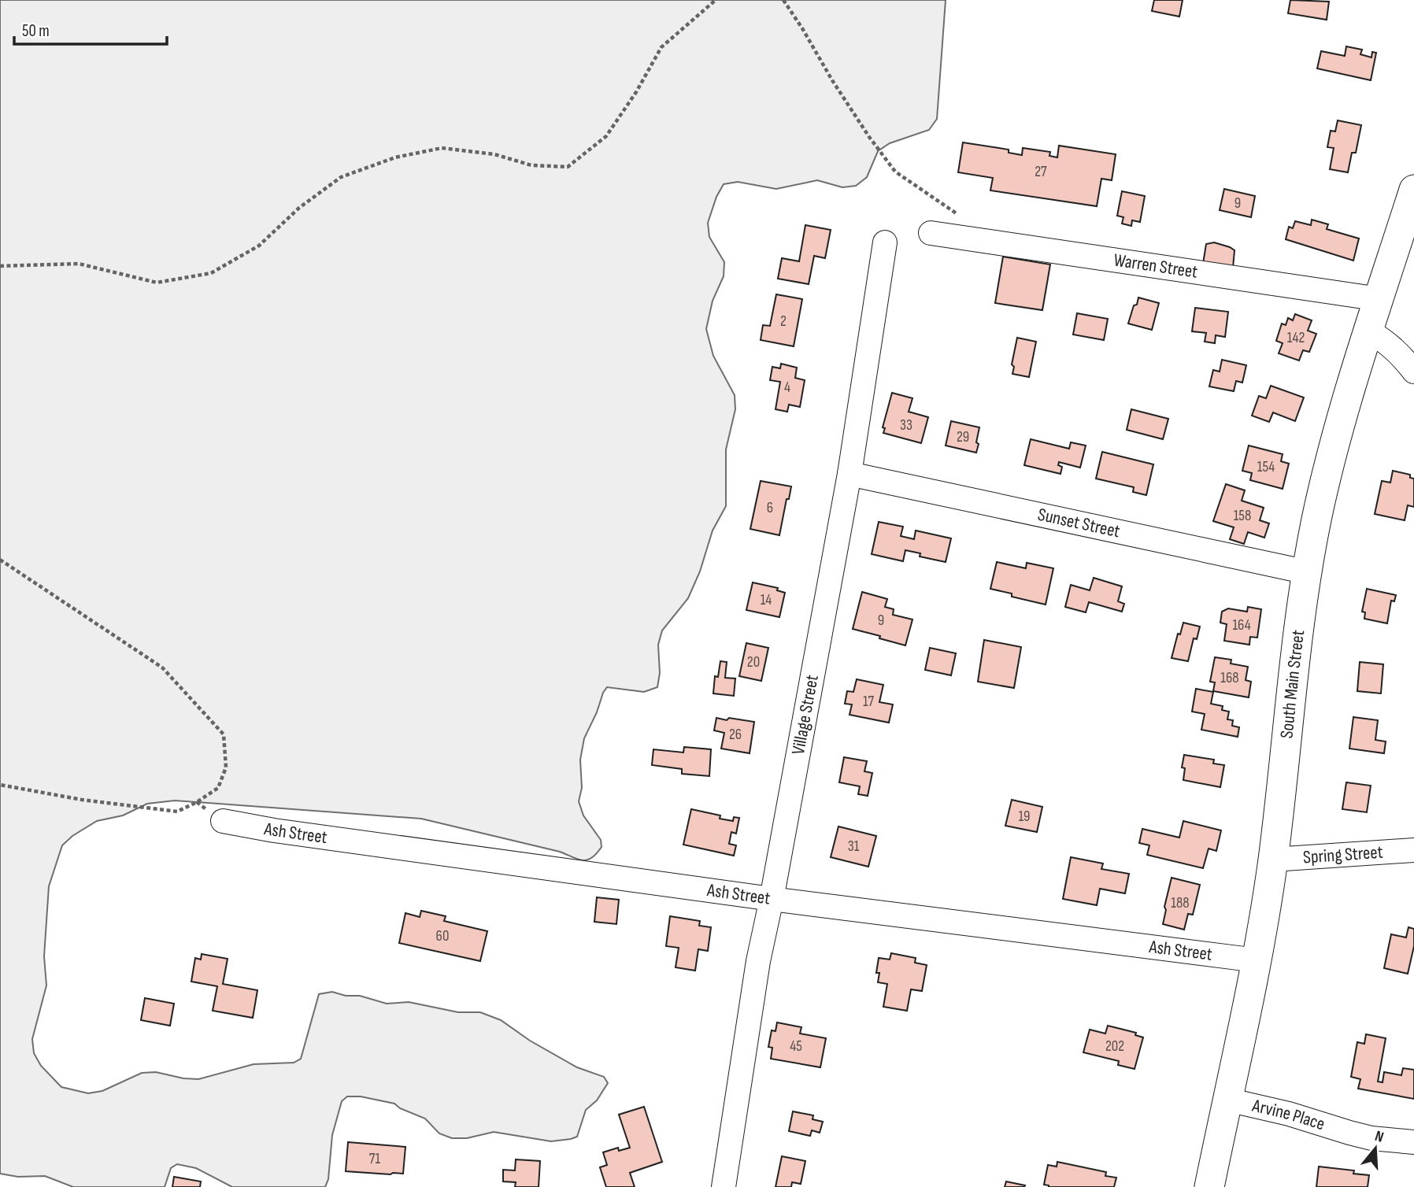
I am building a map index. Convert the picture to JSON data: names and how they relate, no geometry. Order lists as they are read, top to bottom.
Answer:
{
  "streets": {
    "main road": ["South Main Street"],
    "street": [
      "Warren Street",
      "Sunset Street",
      "Village Street",
      "Ash Street",
      "Spring Street",
      "Arvine Place"
    ]
  },
  "crossings": [
    ["Warren Street", "South Main Street"],
    ["Sunset Street", "South Main Street"],
    ["Sunset Street", "Village Street"],
    ["South Main Street", "Ash Street"],
    ["South Main Street", "Spring Street"],
    ["South Main Street", "Arvine Place"],
    ["Village Street", "Ash Street"]
  ],
  "house_numbers": [
    "27",
    "9",
    "2",
    "142",
    "4",
    "33",
    "29",
    "154",
    "6",
    "158",
    "14",
    "9",
    "164",
    "20",
    "168",
    "17",
    "26",
    "19",
    "31",
    "188",
    "60",
    "45",
    "202",
    "71"
  ],
  "scale_bar": "50 m",
  "north": "top"
}
